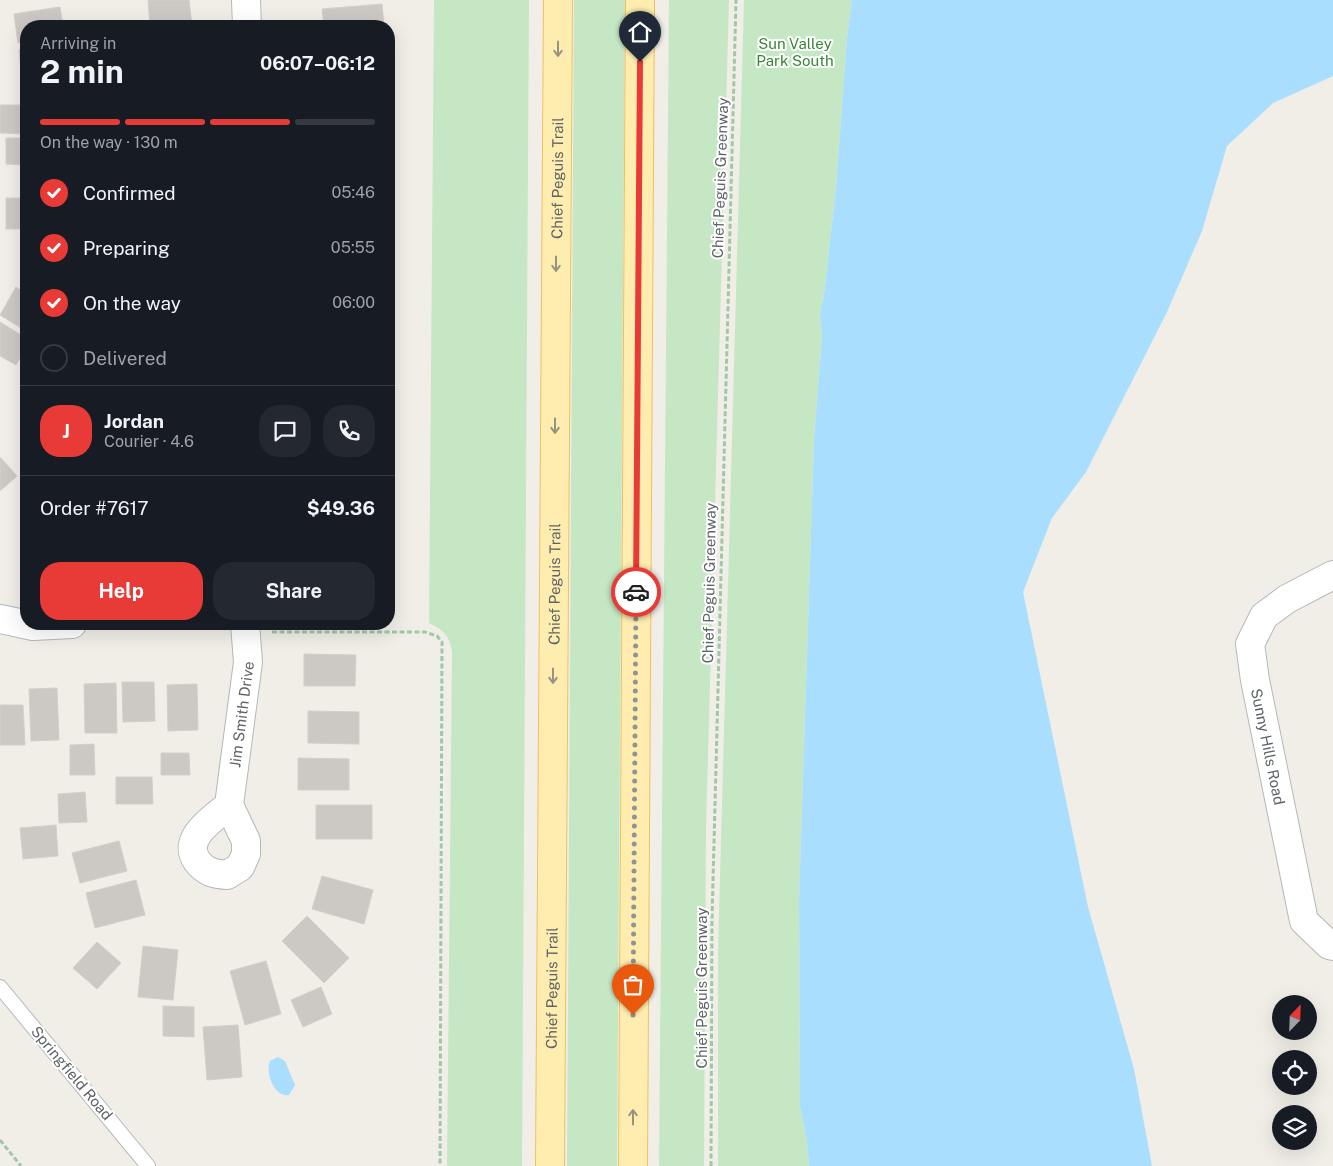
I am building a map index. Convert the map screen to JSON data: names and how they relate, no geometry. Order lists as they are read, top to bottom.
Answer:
{
  "streets": {
    "main road": ["Chief Peguis Trail"],
    "street": ["Jim Smith Drive", "Sunny Hills Road"],
    "lane": ["Springfield Road"],
    "path": ["Chief Peguis Greenway"]
  },
  "parks": ["Sun Valley Park South"],
  "north": "top right",
  "page": {
    "heading": ["2 min", "Arriving in", "06:07–06:12"],
    "panel": [
      "Jordan",
      "Courier · 4.6",
      "Order #7617",
      "$49.36"
    ],
    "bar": "On the way · 130 m",
    "list": [
      ["Confirmed", "05:46"],
      ["Preparing", "05:55"],
      ["On the way", "06:00"],
      "Delivered"
    ],
    "round": "J",
    "buttons": ["Help", "Share"]
  }
}
